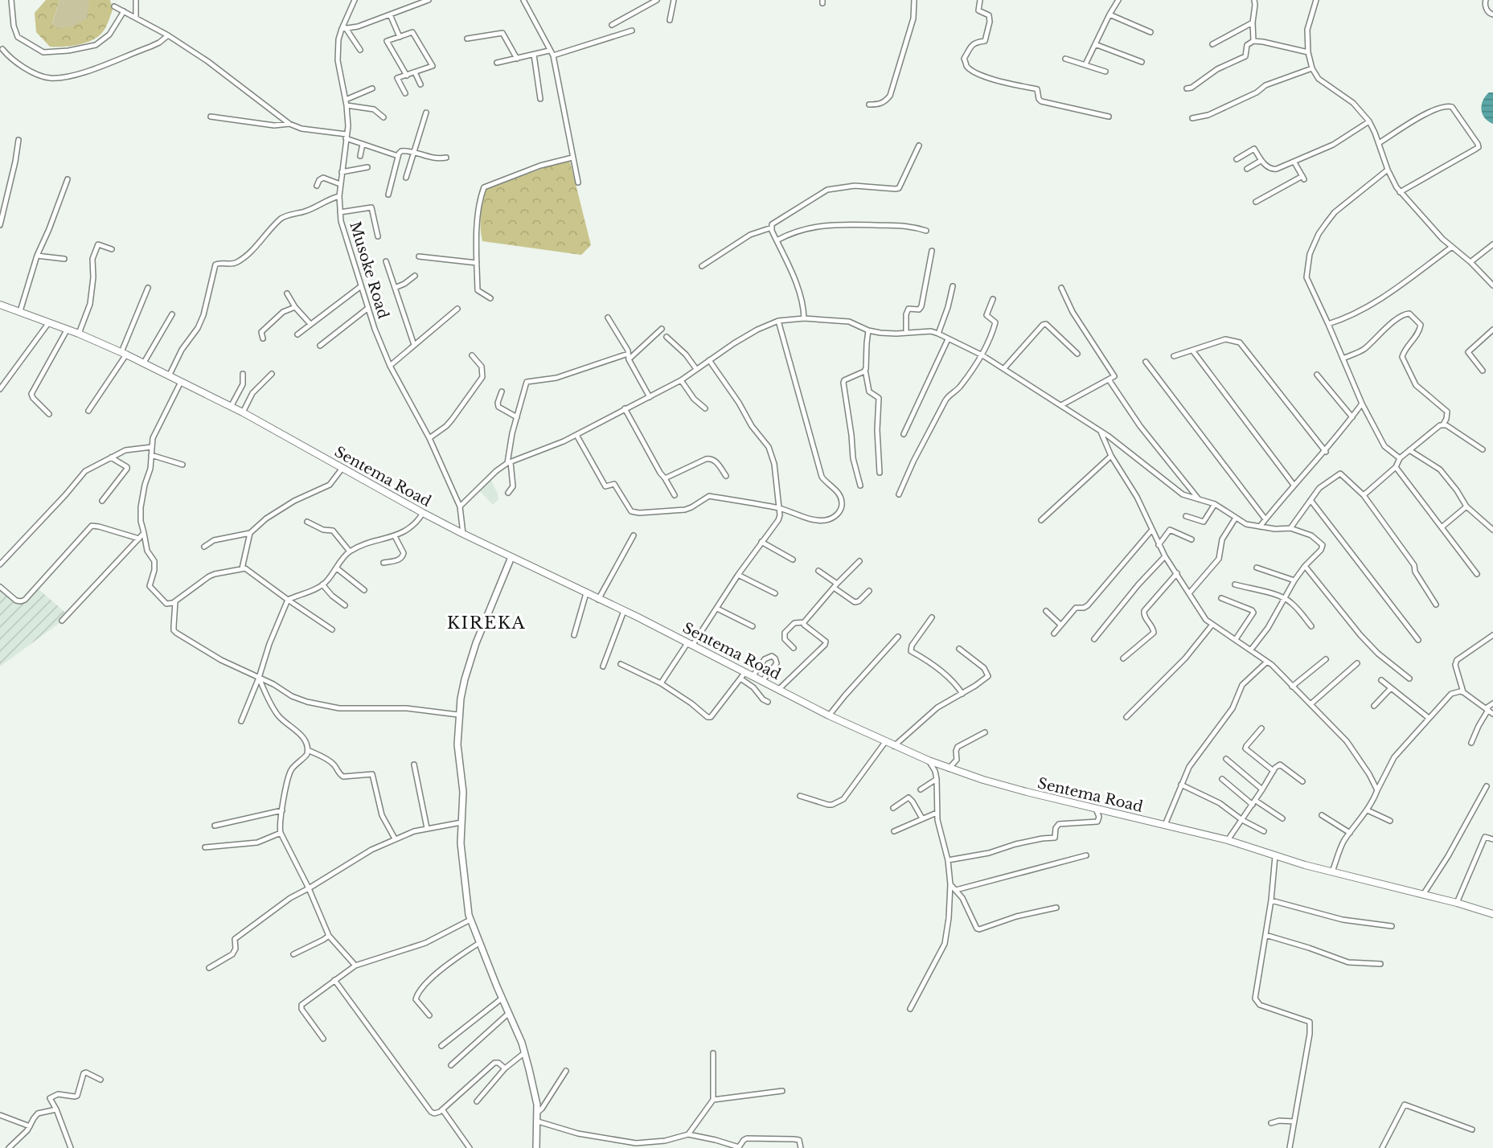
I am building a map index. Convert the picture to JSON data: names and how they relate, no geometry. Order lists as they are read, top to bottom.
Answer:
{
  "streets": {
    "main road": ["Sentema Road"],
    "street": ["Musoke Road"]
  },
  "crossings": [
    ["Musoke Road", "Sentema Road"]
  ],
  "districts": ["KIREKA"]
}
